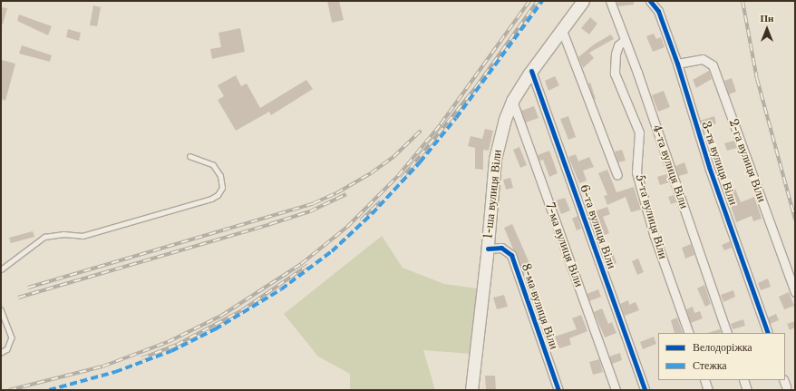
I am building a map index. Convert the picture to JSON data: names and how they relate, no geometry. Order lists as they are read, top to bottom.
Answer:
{
  "streets": {
    "main road": ["1-ша вулиця Віли"],
    "street": [
      "2-га вулиця Віли",
      "3-тя вулиця Віли",
      "4-та вулиця Віли",
      "5-та вулиця Віли",
      "6-та вулиця Віли",
      "7-ма вулиця Віли",
      "8-ма вулиця Віли"
    ]
  },
  "crossings": [
    ["2-га вулиця Віли", "3-тя вулиця Віли"],
    ["4-та вулиця Віли", "5-та вулиця Віли"],
    ["1-ша вулиця Віли", "6-та вулиця Віли"],
    ["1-ша вулиця Віли", "7-ма вулиця Віли"],
    ["1-ша вулиця Віли", "8-ма вулиця Віли"]
  ],
  "legend": ["Велодоріжка", "Стежка"],
  "north": "top"
}
